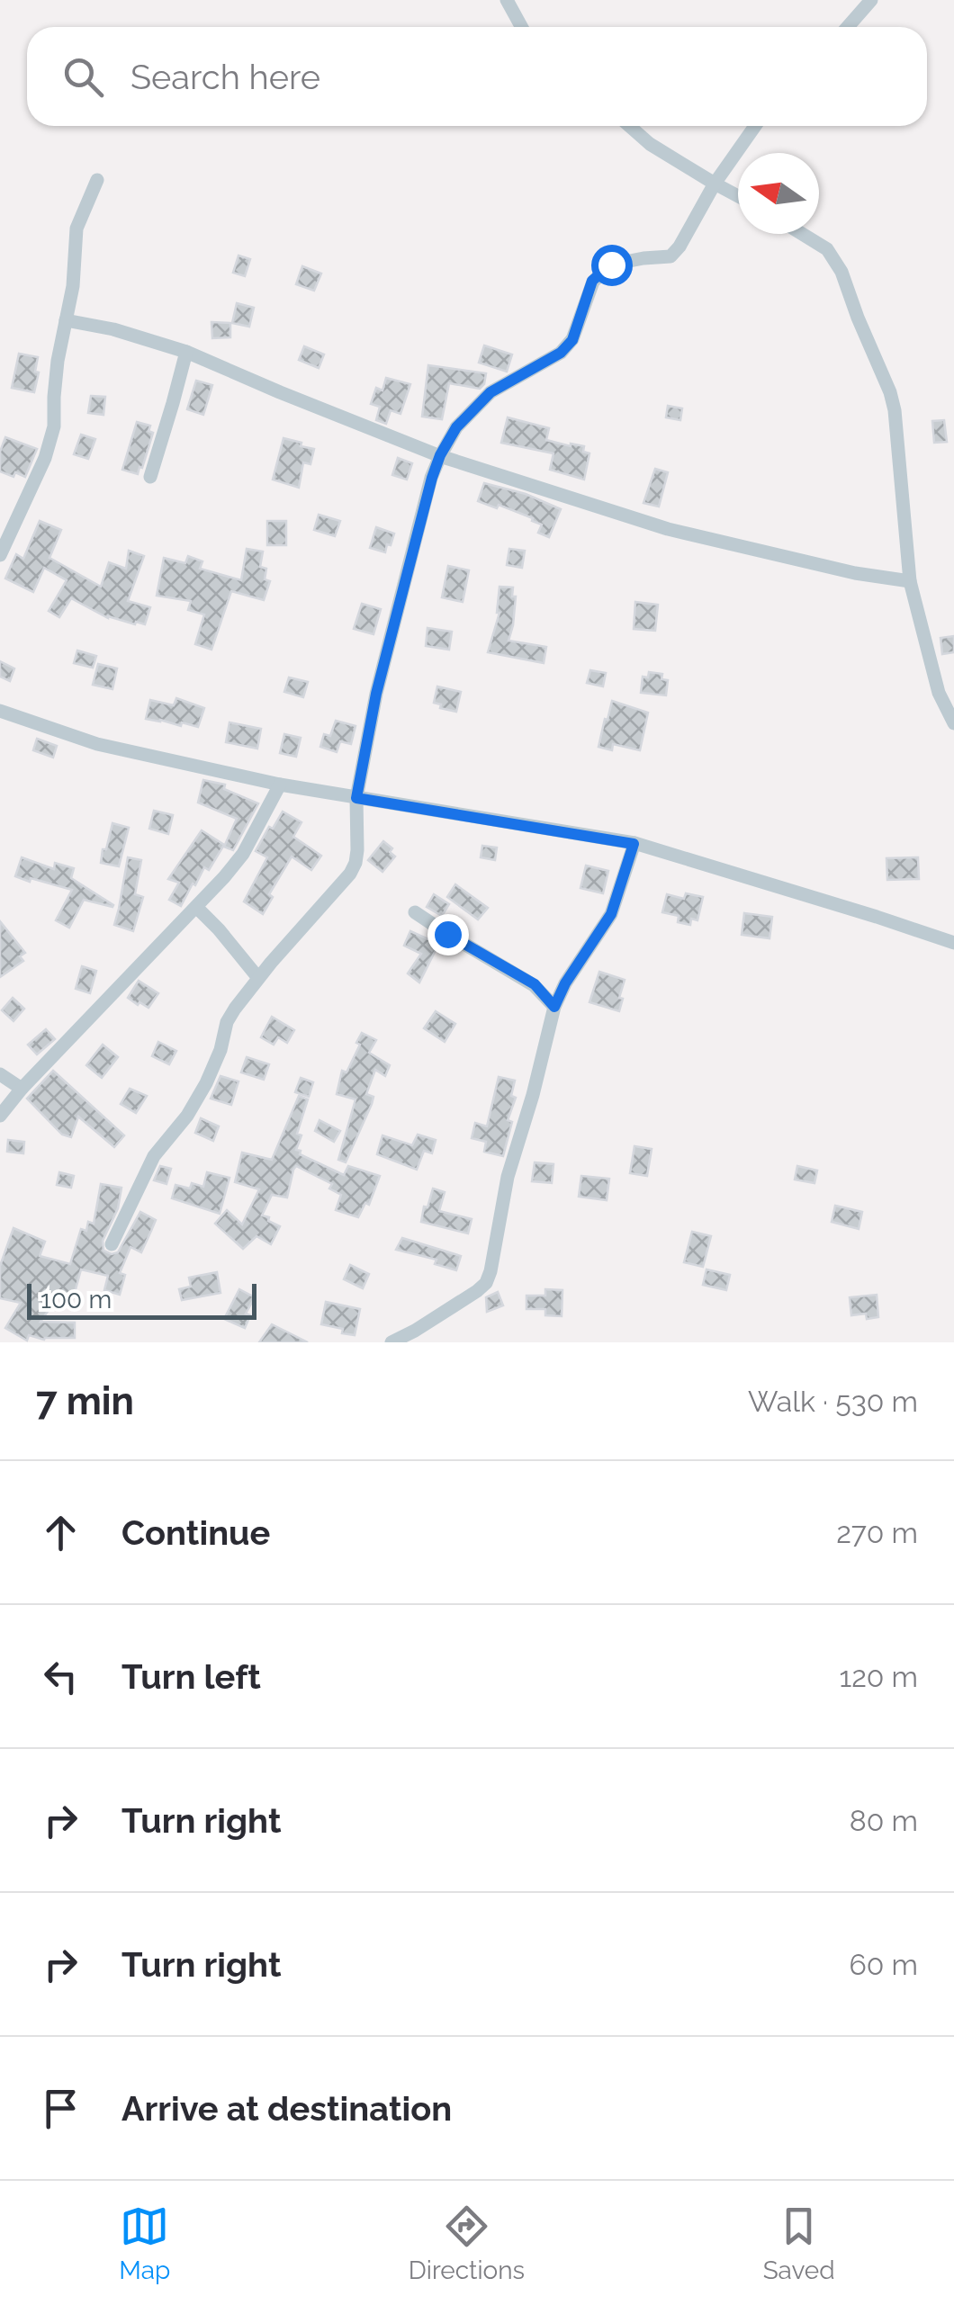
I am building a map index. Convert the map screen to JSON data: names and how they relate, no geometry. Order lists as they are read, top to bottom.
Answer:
{
  "scale_bar": "100 m",
  "north": "left",
  "page": {
    "search": "Search here",
    "scale": "100 m",
    "heading": ["7 min", "Walk · 530 m"],
    "list": [
      ["Continue", "270 m"],
      ["Turn left", "120 m"],
      ["Turn right", "80 m"],
      ["Turn right", "60 m"],
      "Arrive at destination"
    ],
    "nav": ["Map", "Directions", "Saved"]
  }
}
